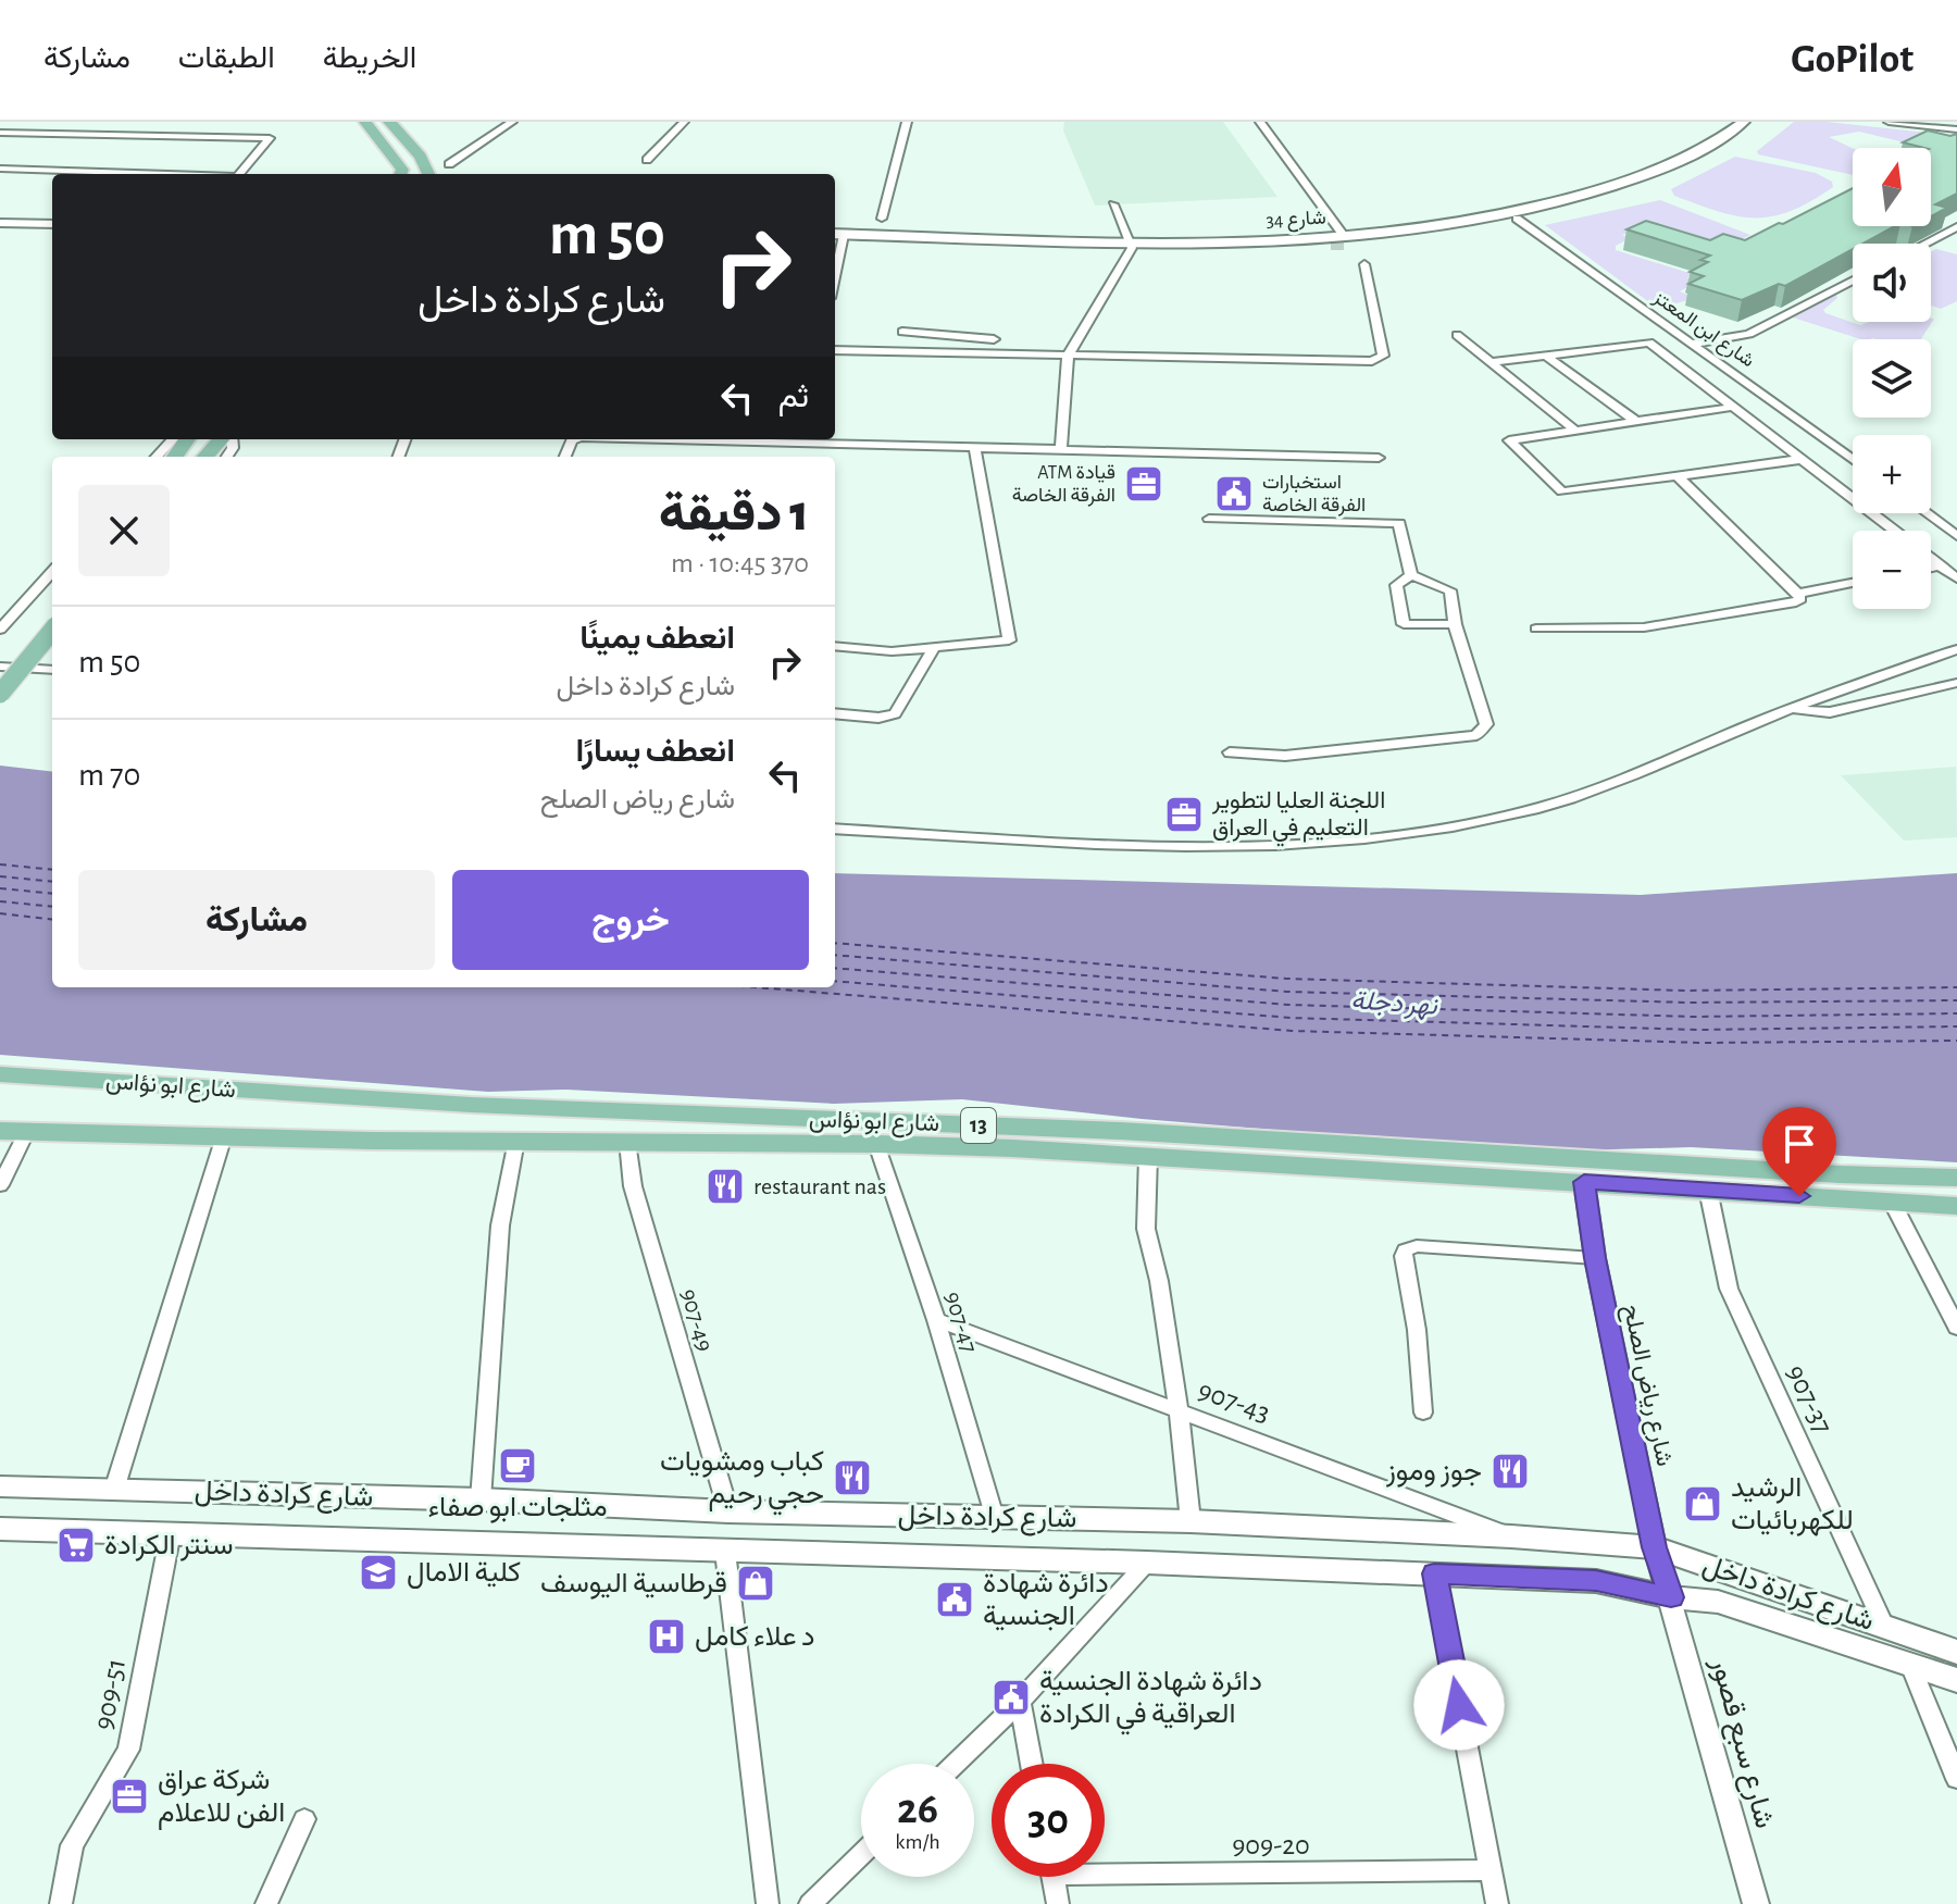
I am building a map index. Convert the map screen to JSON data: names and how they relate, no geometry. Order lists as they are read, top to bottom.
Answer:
{
  "streets": {
    "main road": [
      "شارع 34",
      "شارع ابو نؤاس",
      "13",
      "شارع كرادة داخل"
    ],
    "street": [
      "شارع ابن المعتز",
      "907-49",
      "907-47",
      "شارع رياض الصلح",
      "907-37",
      "907-43",
      "909-51",
      "شارع سبع قصور",
      "909-20"
    ]
  },
  "crossings": [
    ["شارع 34", "شارع ابن المعتز"],
    ["شارع ابو نؤاس", "907-49"],
    ["شارع ابو نؤاس", "907-47"],
    ["شارع ابو نؤاس", "شارع رياض الصلح"],
    ["شارع ابو نؤاس", "907-37"],
    ["907-49", "شارع كرادة داخل"],
    ["907-47", "907-43"],
    ["907-47", "شارع كرادة داخل"],
    ["شارع رياض الصلح", "شارع كرادة داخل"],
    ["شارع رياض الصلح", "شارع سبع قصور"],
    ["907-37", "شارع كرادة داخل"],
    ["907-43", "شارع كرادة داخل"],
    ["شارع كرادة داخل", "909-51"],
    ["شارع كرادة داخل", "شارع سبع قصور"]
  ],
  "water": ["نهر دجلة"],
  "places": {
    "office": ["ATM قيادة الفرقة الخاصة", "اللجنة العليا لتطوير التعليم في العراق", "شركة عراق الفن للاعلام"],
    "public building": ["استخبارات الفرقة الخاصة", "دائرة شهادة الجنسية", "دائرة شهادة الجنسية العراقية في الكرادة"],
    "restaurant": ["restaurant nas", "جوز وموز", "كباب ومشويات حجي رحيم"],
    "cafe": ["مثلجات ابو صفاء"],
    "shop": ["الرشيد للكهربائيات", "قرطاسية اليوسف"],
    "supermarket": ["سنتر الكرادة"],
    "school or university": ["كلية الامال"],
    "hospital": ["د علاء كامل"]
  },
  "north": "top",
  "page": {
    "header": "GoPilot",
    "nav": ["الخريطة", "الطبقات", "مشاركة"],
    "map_buttons": ["+", "−"],
    "turn": ["50 m", "شارع كرادة داخل"],
    "then": "ثم",
    "heading": ["1 دقيقة", "370 m · 10:45"],
    "list": [
      {
        "name": "انعطف يمينًا",
        "note": "شارع كرادة داخل",
        "value": "50 m"
      },
      {
        "name": "انعطف يسارًا",
        "note": "شارع رياض الصلح",
        "value": "70 m"
      }
    ],
    "buttons": ["خروج", "مشاركة"],
    "speed": "26 km/h",
    "limit": "30"
  }
}
